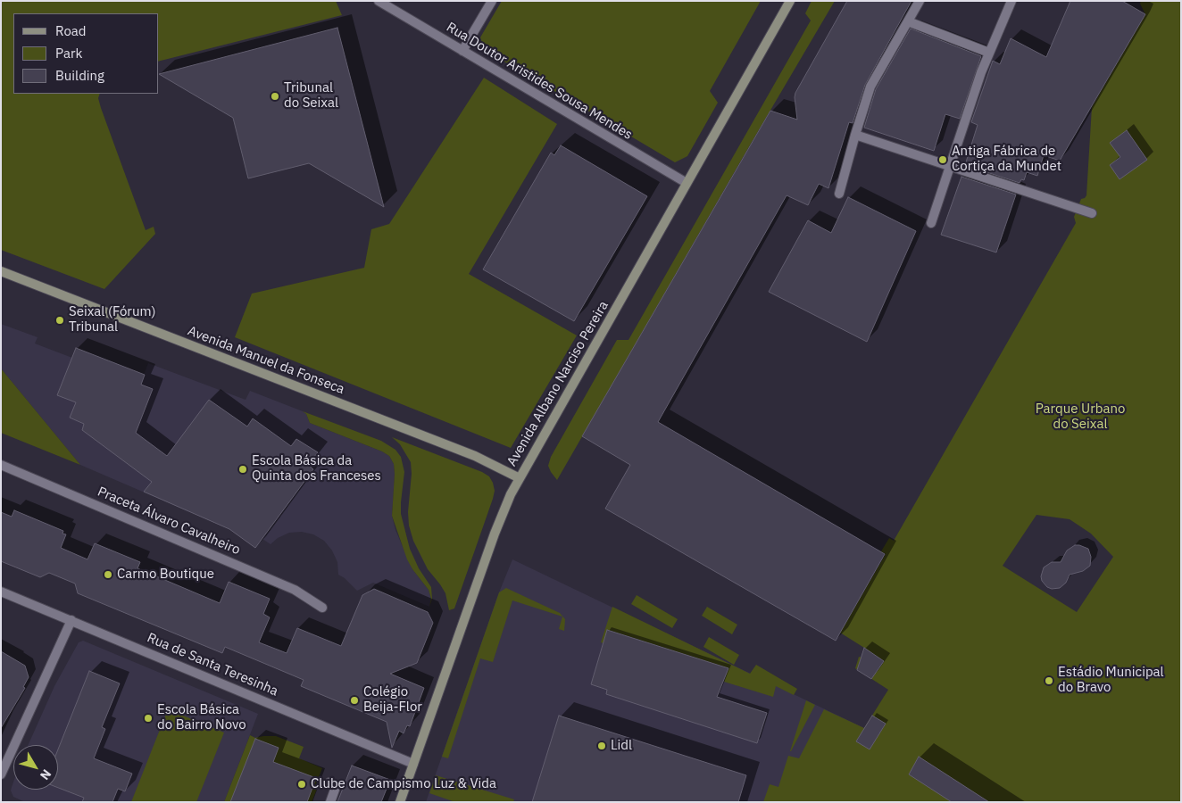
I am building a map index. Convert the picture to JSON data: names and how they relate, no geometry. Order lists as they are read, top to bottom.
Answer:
{
  "streets": {
    "street": [
      "Rua Doutor Aristides Sousa Mendes",
      "Avenida Manuel da Fonseca",
      "Avenida Albano Narciso Pereira",
      "Praceta Álvaro Cavalheiro",
      "Rua de Santa Teresinha"
    ]
  },
  "crossings": [
    ["Rua Doutor Aristides Sousa Mendes", "Avenida Albano Narciso Pereira"],
    ["Avenida Manuel da Fonseca", "Avenida Albano Narciso Pereira"],
    ["Avenida Albano Narciso Pereira", "Rua de Santa Teresinha"]
  ],
  "parks": ["Parque Urbano do Seixal"],
  "places": [
    "Tribunal do Seixal",
    "Antiga Fábrica de Cortiça da Mundet",
    "Seixal (Fórum) Tribunal",
    "Escola Básica da Quinta dos Franceses",
    "Carmo Boutique",
    "Estádio Municipal do Bravo",
    "Colégio Beija-Flor",
    "Escola Básica do Bairro Novo",
    "Lidl",
    "Clube de Campismo Luz & Vida"
  ],
  "legend": ["Road", "Park", "Building"],
  "north": "bottom right"
}
